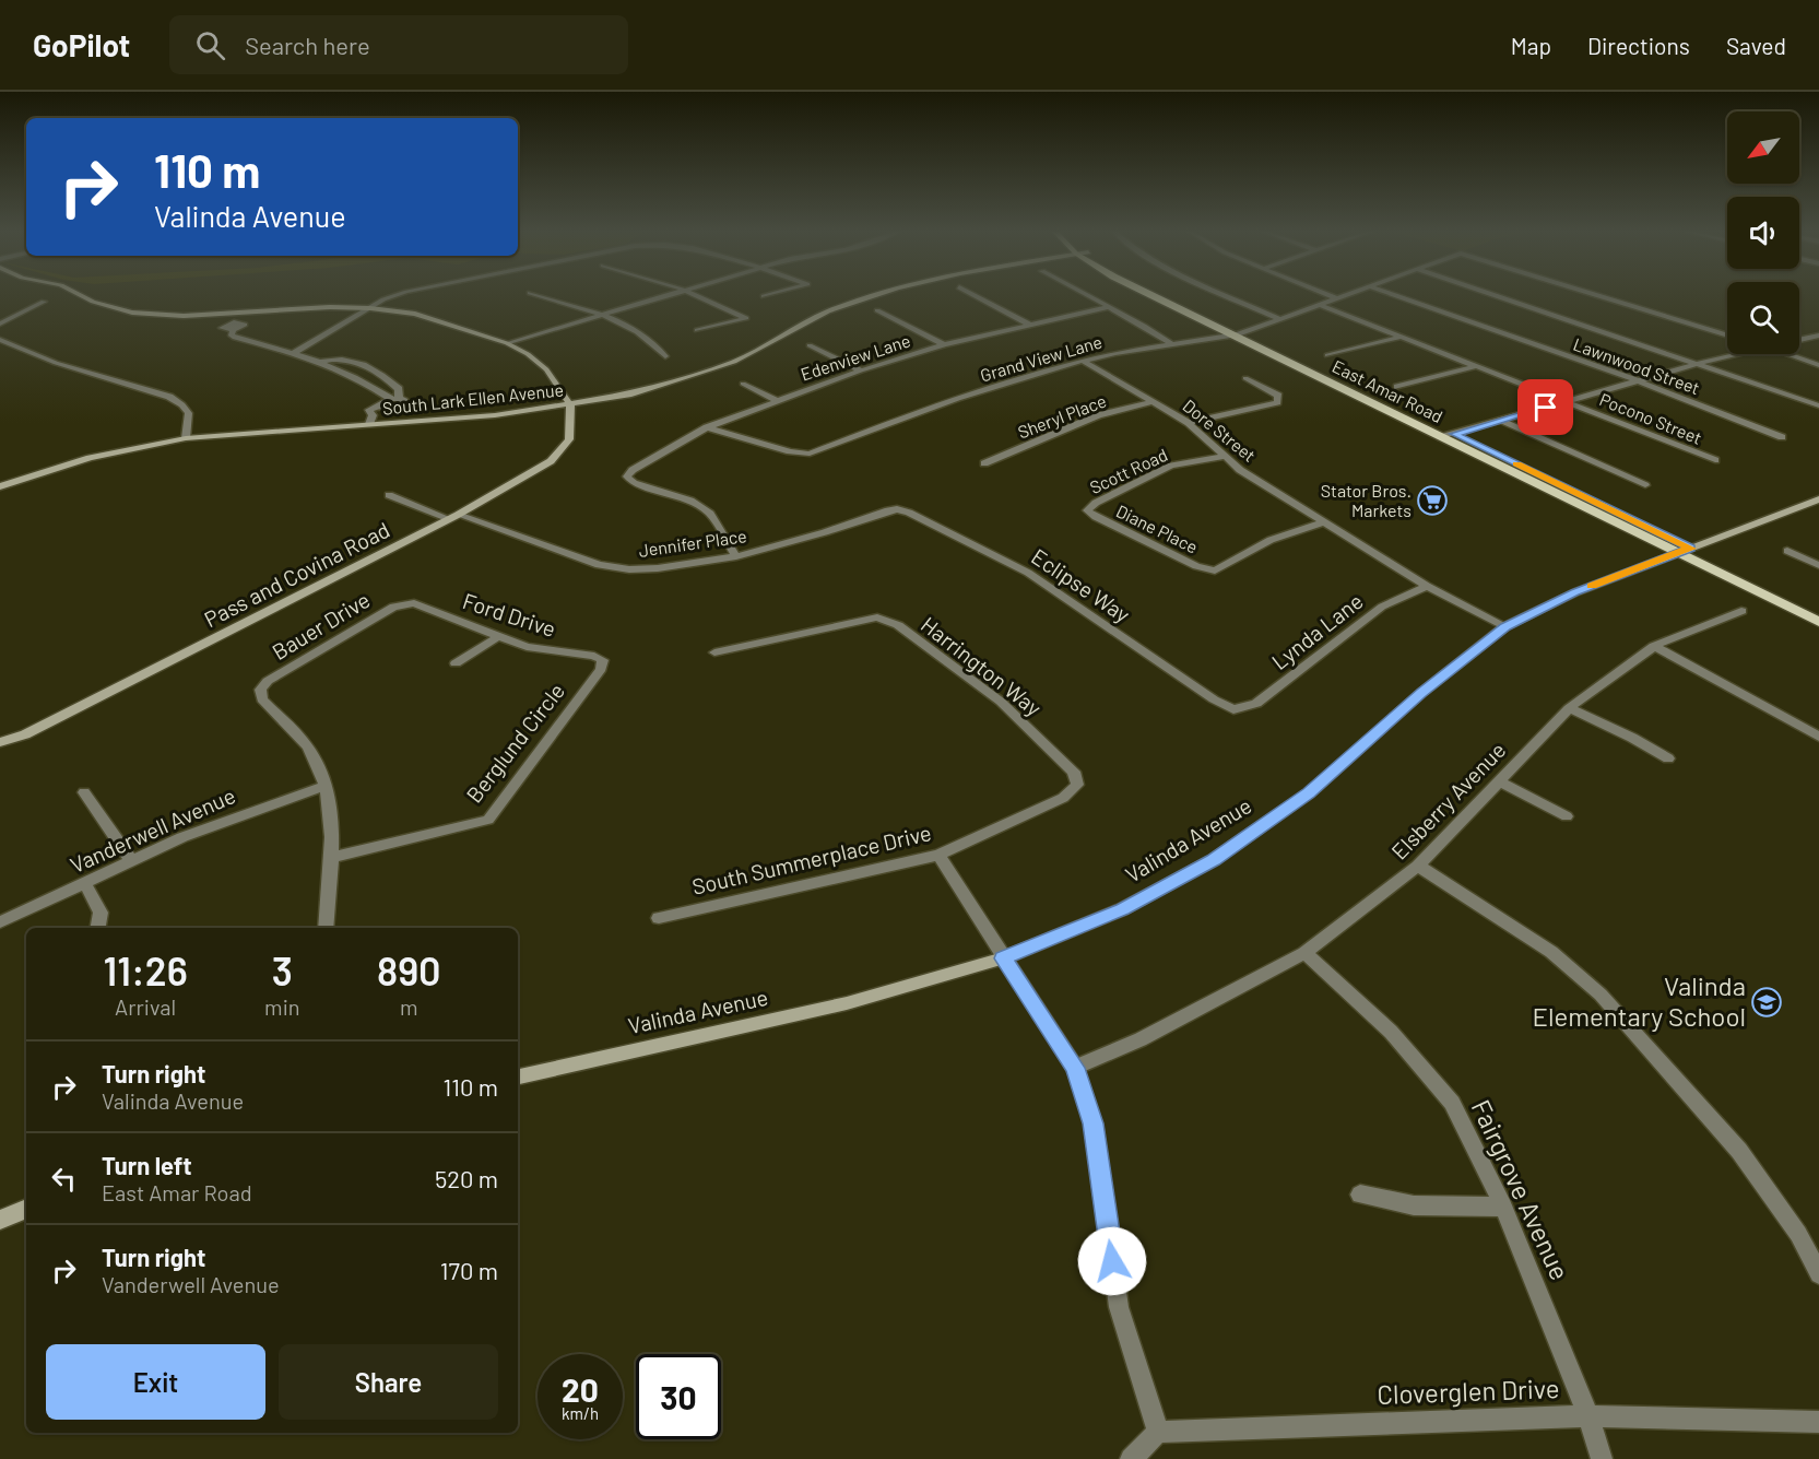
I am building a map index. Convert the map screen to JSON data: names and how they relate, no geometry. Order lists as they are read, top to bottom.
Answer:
{
  "streets": {
    "main road": ["East Amar Road"],
    "street": [
      "Edenview Lane",
      "Grand View Lane",
      "Lawnwood Street",
      "South Lark Ellen Avenue",
      "Sheryl Place",
      "Pocono Street",
      "Dore Street",
      "Scott Road",
      "Diane Place",
      "Jennifer Place",
      "Pass and Covina Road",
      "Eclipse Way",
      "Ford Drive",
      "Bauer Drive",
      "Lynda Lane",
      "Harrington Way",
      "Berglund Circle",
      "Elsberry Avenue",
      "Vanderwell Avenue",
      "Valinda Avenue",
      "South Summerplace Drive",
      "Fairgrove Avenue",
      "Cloverglen Drive"
    ]
  },
  "crossings": [
    ["Edenview Lane", "Grand View Lane"],
    ["Edenview Lane", "Jennifer Place"],
    ["Grand View Lane", "East Amar Road"],
    ["Grand View Lane", "Pocono Street"],
    ["Grand View Lane", "Dore Street"],
    ["East Amar Road", "Valinda Avenue"],
    ["South Lark Ellen Avenue", "Pass and Covina Road"],
    ["Sheryl Place", "Dore Street"],
    ["Dore Street", "Scott Road"],
    ["Dore Street", "Diane Place"],
    ["Dore Street", "Lynda Lane"],
    ["Dore Street", "Valinda Avenue"],
    ["Scott Road", "Diane Place"],
    ["Jennifer Place", "Pass and Covina Road"],
    ["Jennifer Place", "Eclipse Way"],
    ["Eclipse Way", "Lynda Lane"],
    ["Ford Drive", "Bauer Drive"],
    ["Ford Drive", "Berglund Circle"],
    ["Bauer Drive", "Vanderwell Avenue"],
    ["Harrington Way", "South Summerplace Drive"],
    ["Elsberry Avenue", "Fairgrove Avenue"],
    ["Fairgrove Avenue", "Cloverglen Drive"]
  ],
  "places": {
    "supermarket": ["Stator Bros. Markets"],
    "school or university": ["Valinda Elementary School"]
  },
  "north": "bottom left",
  "page": {
    "header": "GoPilot",
    "search": "Search here",
    "nav": ["Map", "Directions", "Saved"],
    "turn": ["110 m", "Valinda Avenue"],
    "eta": [
      "11:26",
      "Arrival",
      "3",
      "min",
      "890",
      "m"
    ],
    "list": [
      {
        "name": "Turn right",
        "note": "Valinda Avenue",
        "value": "110 m"
      },
      {
        "name": "Turn left",
        "note": "East Amar Road",
        "value": "520 m"
      },
      {
        "name": "Turn right",
        "note": "Vanderwell Avenue",
        "value": "170 m"
      }
    ],
    "buttons": ["Exit", "Share"],
    "speed": "20 km/h",
    "limit": "30"
  }
}
